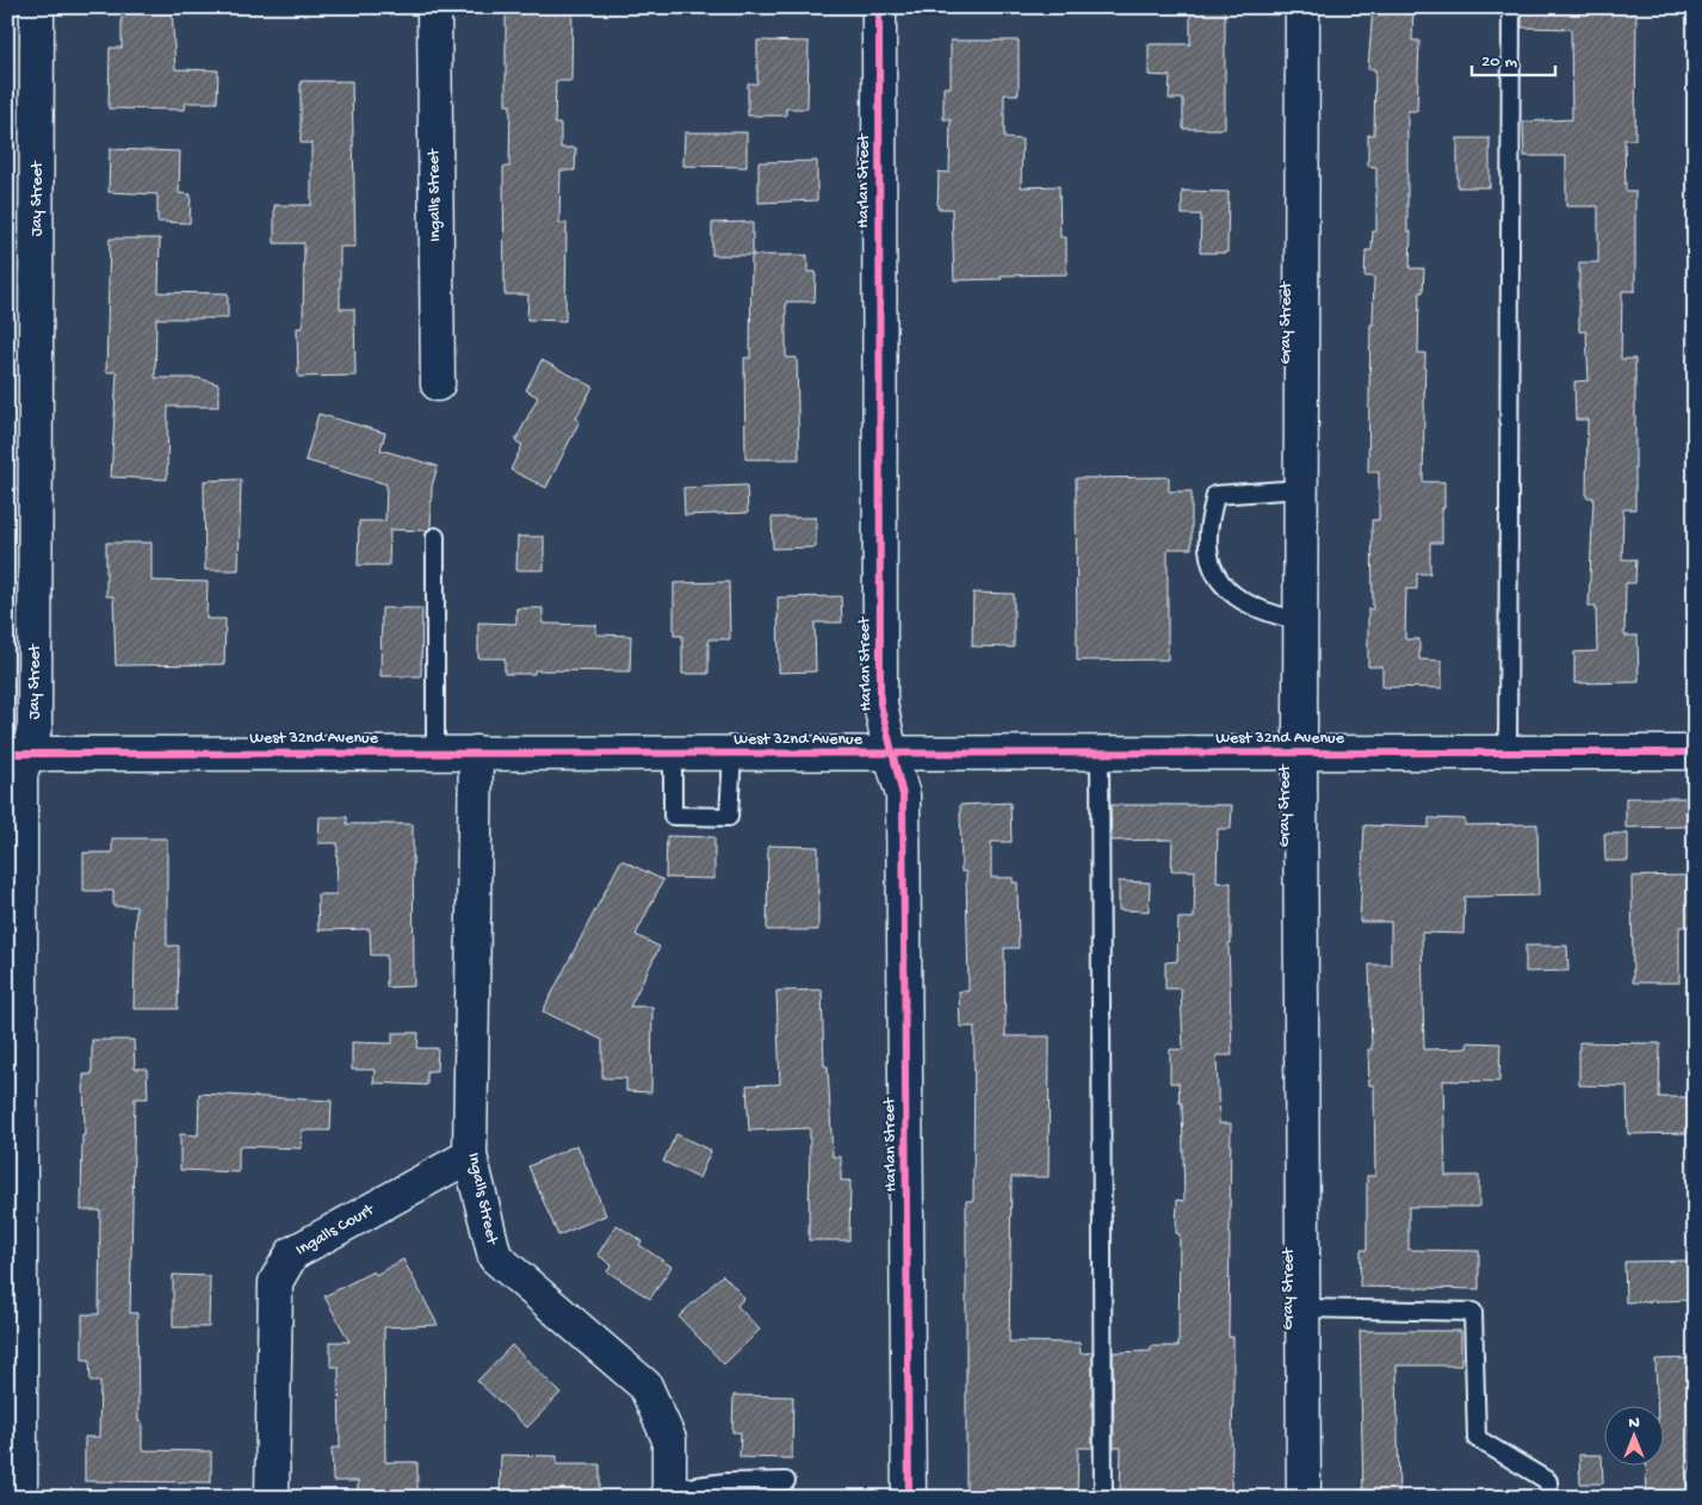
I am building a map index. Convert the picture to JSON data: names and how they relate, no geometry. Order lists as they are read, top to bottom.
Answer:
{
  "streets": {
    "street": [
      "Harlan Street",
      "Ingalls Street",
      "Jay Street",
      "Gray Street",
      "West 32nd Avenue",
      "Ingalls Court"
    ]
  },
  "crossings": [
    ["Harlan Street", "West 32nd Avenue"],
    ["Ingalls Street", "West 32nd Avenue"],
    ["Ingalls Street", "Ingalls Court"],
    ["Jay Street", "West 32nd Avenue"],
    ["Gray Street", "West 32nd Avenue"]
  ],
  "scale_bar": "20 m",
  "north": "top"
}
